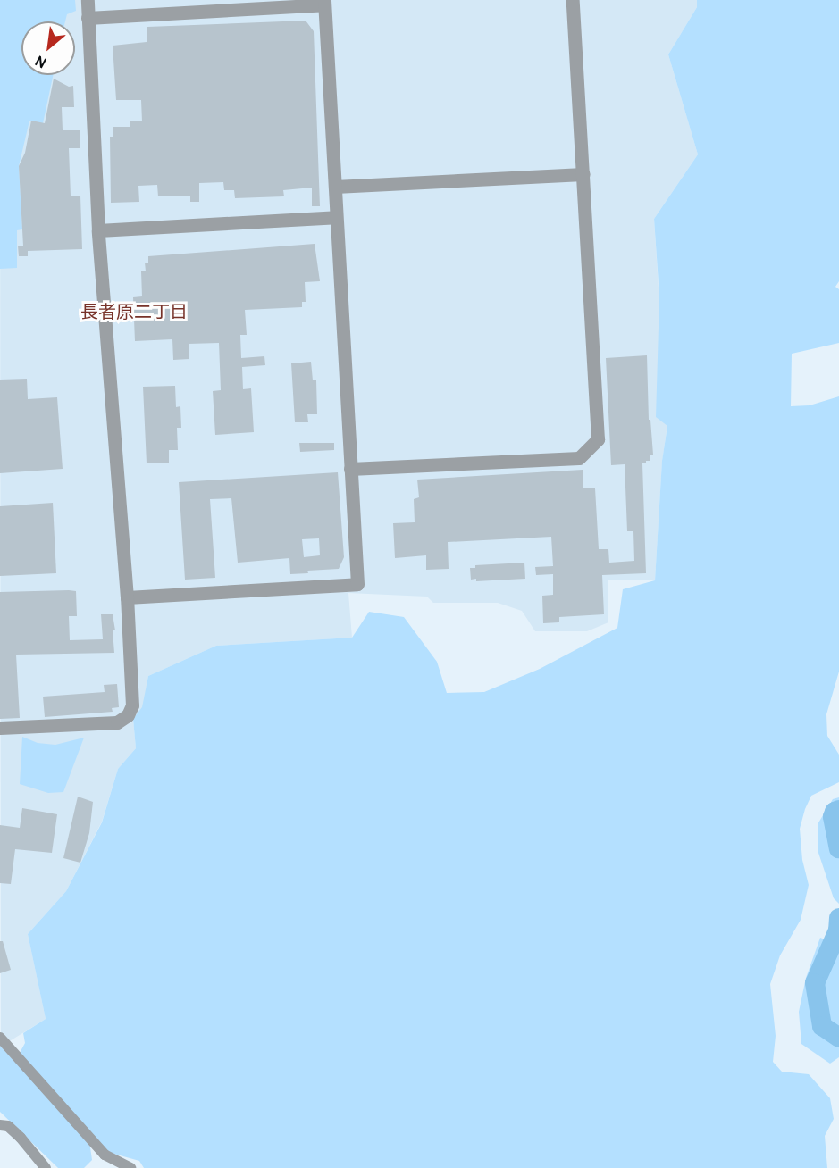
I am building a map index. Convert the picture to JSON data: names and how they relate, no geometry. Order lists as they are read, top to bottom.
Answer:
{
  "districts": ["長者原二丁目"],
  "north": "bottom left"
}
